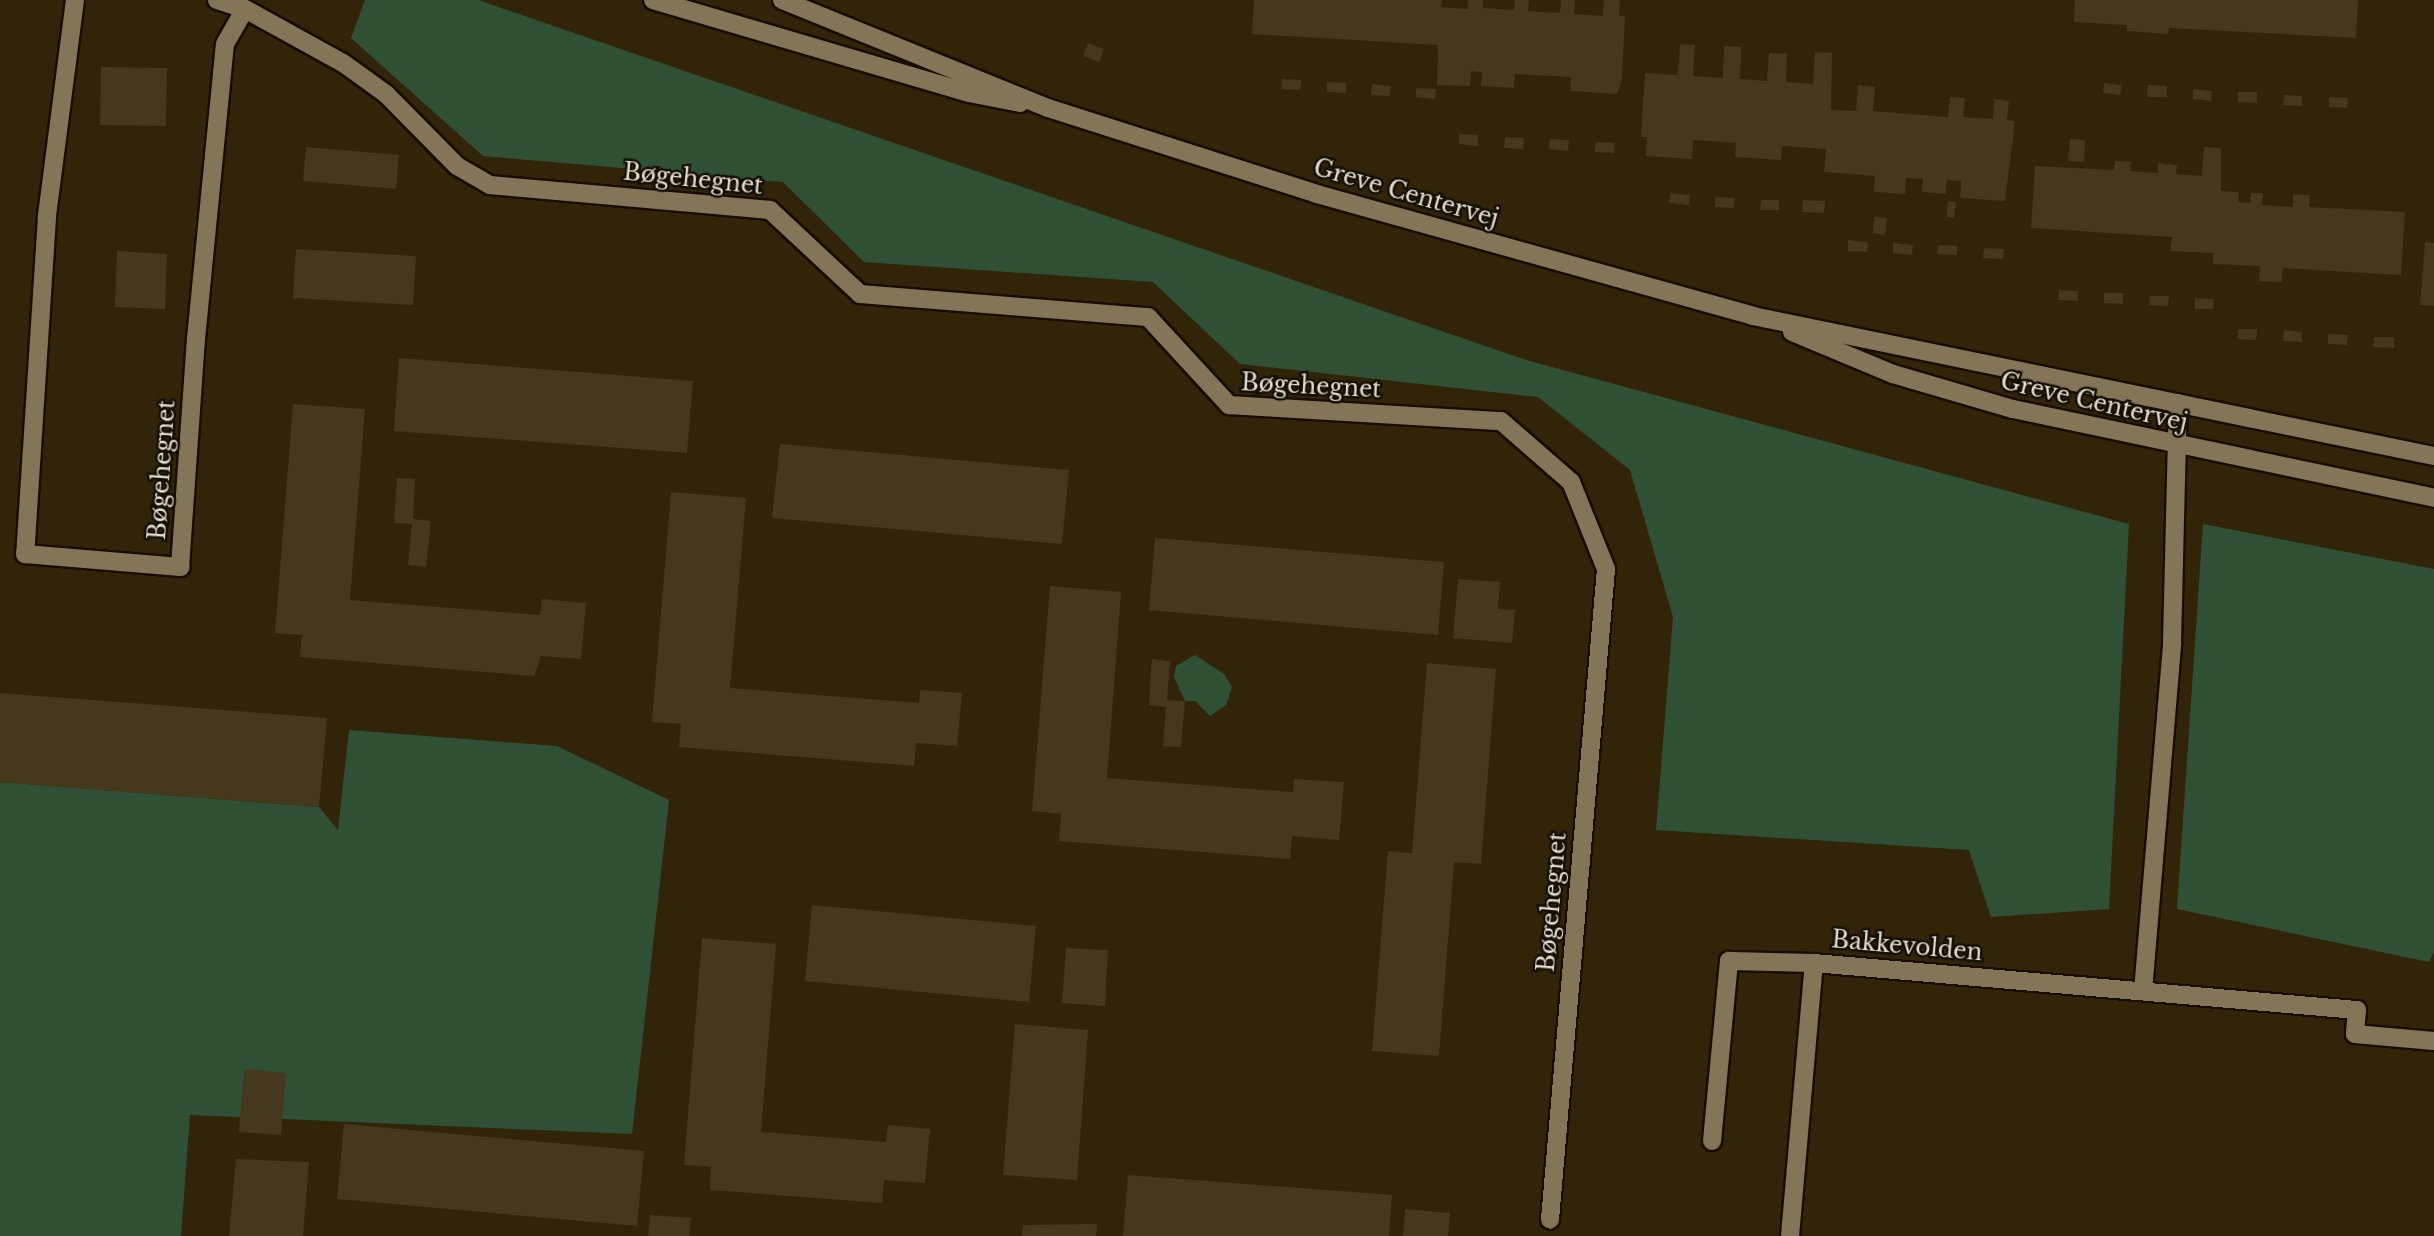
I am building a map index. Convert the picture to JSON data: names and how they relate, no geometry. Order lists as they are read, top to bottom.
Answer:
{
  "streets": {
    "street": ["Bøgehegnet", "Greve Centervej", "Bakkevolden"]
  }
}
